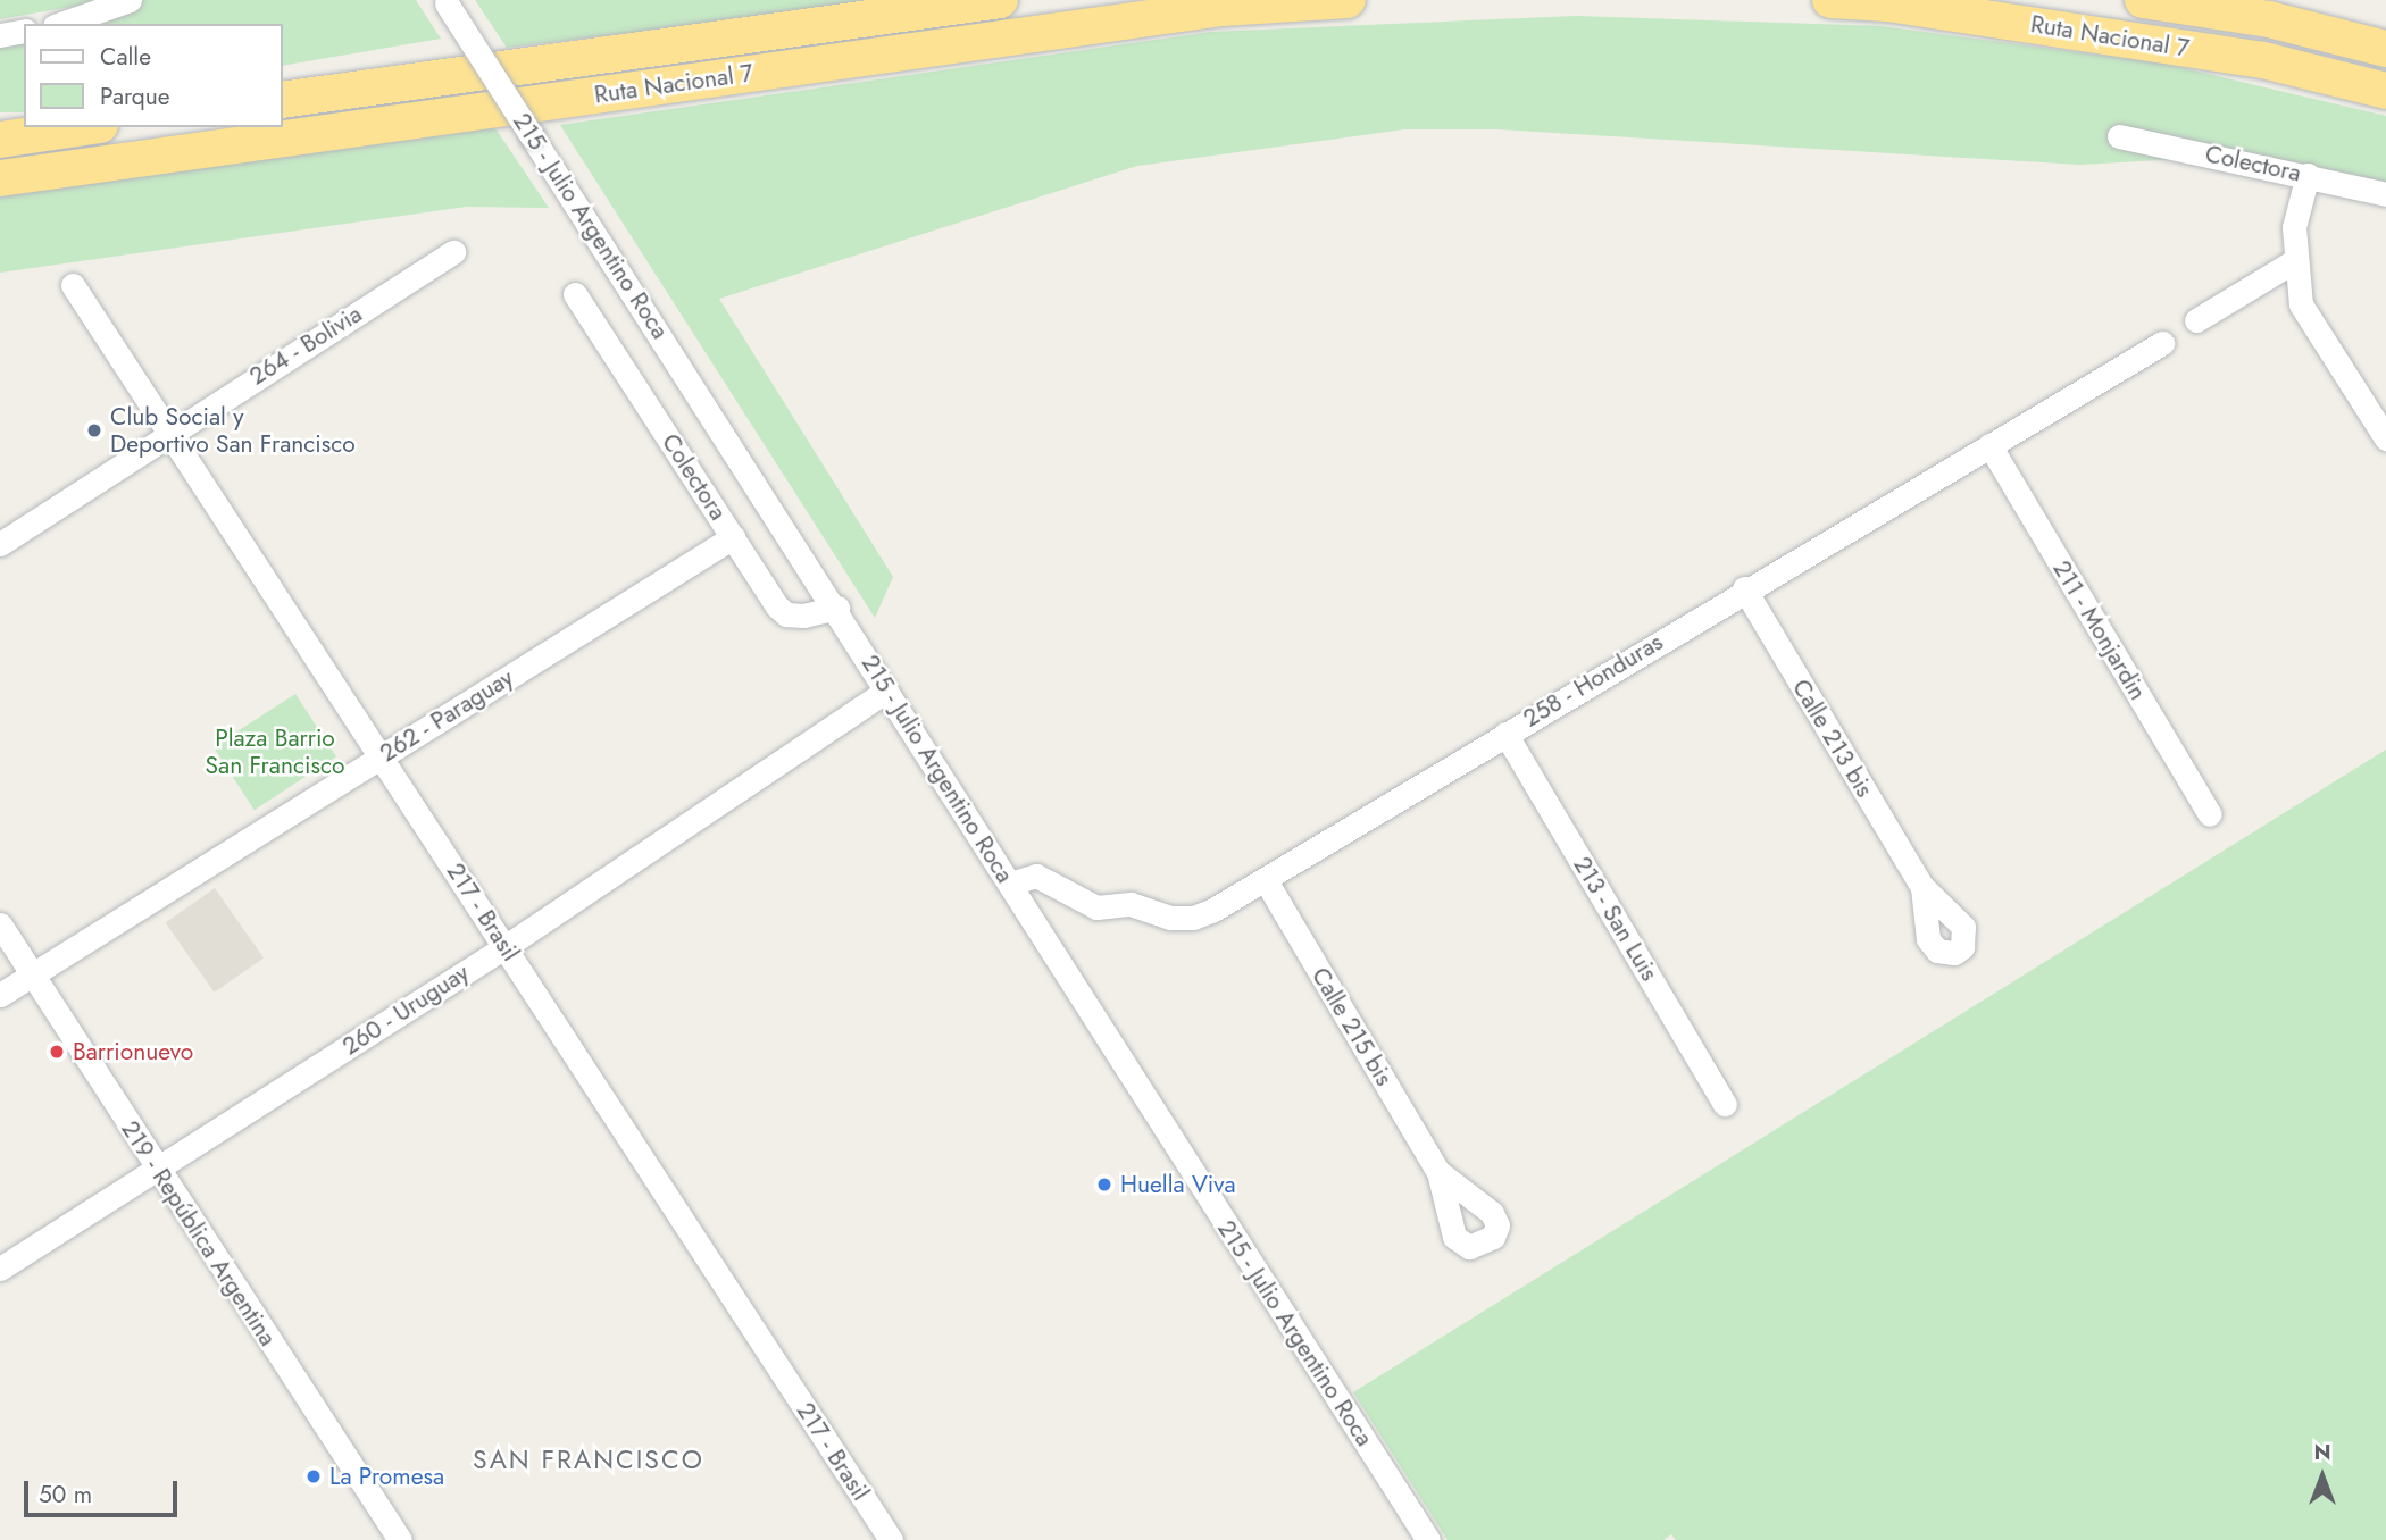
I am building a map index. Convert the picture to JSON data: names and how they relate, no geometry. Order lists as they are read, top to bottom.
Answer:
{
  "streets": {
    "highway": ["Ruta Nacional 7"],
    "street": [
      "Colectora",
      "215 - Julio Argentino Roca",
      "264 - Bolivia",
      "211 - Monjardin",
      "258 - Honduras",
      "262 - Paraguay",
      "Calle 213 bis",
      "217 - Brasil",
      "213 - San Luis",
      "260 - Uruguay",
      "Calle 215 bis",
      "219 - República Argentina"
    ]
  },
  "crossings": [
    ["Colectora", "215 - Julio Argentino Roca"],
    ["Colectora", "262 - Paraguay"],
    ["215 - Julio Argentino Roca", "258 - Honduras"],
    ["215 - Julio Argentino Roca", "260 - Uruguay"],
    ["264 - Bolivia", "217 - Brasil"],
    ["211 - Monjardin", "258 - Honduras"],
    ["258 - Honduras", "Calle 213 bis"],
    ["258 - Honduras", "213 - San Luis"],
    ["258 - Honduras", "Calle 215 bis"],
    ["262 - Paraguay", "217 - Brasil"],
    ["262 - Paraguay", "219 - República Argentina"],
    ["217 - Brasil", "260 - Uruguay"],
    ["260 - Uruguay", "219 - República Argentina"]
  ],
  "districts": ["SAN FRANCISCO"],
  "parks": ["Plaza Barrio San Francisco"],
  "places": [
    "Club Social y Deportivo San Francisco",
    "Barrionuevo",
    "Huella Viva",
    "La Promesa"
  ],
  "legend": ["Calle", "Parque"],
  "scale_bar": "50 m",
  "north": "top"
}
